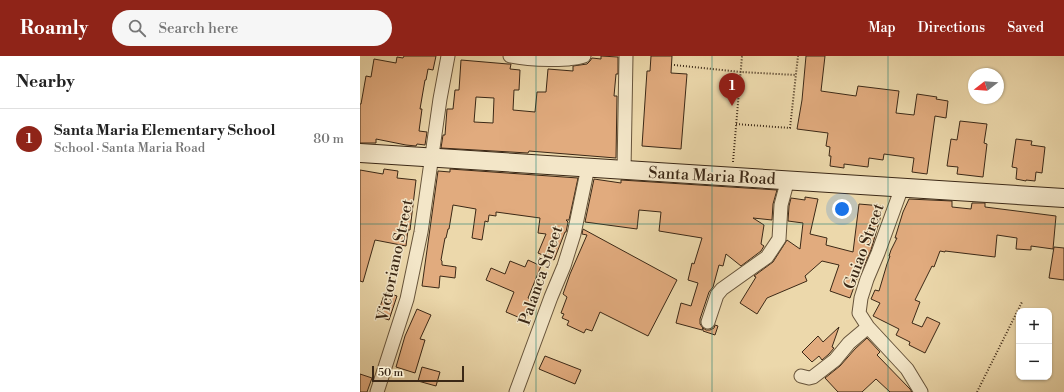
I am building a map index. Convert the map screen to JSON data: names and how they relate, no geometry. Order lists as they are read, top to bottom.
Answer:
{
  "streets": {
    "main road": ["Santa Maria Road"],
    "street": ["Guiao Street", "Victoriano Street", "Palanca Street"]
  },
  "crossings": [
    ["Santa Maria Road", "Guiao Street"],
    ["Santa Maria Road", "Victoriano Street"],
    ["Santa Maria Road", "Palanca Street"]
  ],
  "scale_bar": "50 m",
  "north": "left",
  "page": {
    "header": "Roamly",
    "search": "Search here",
    "nav": ["Map", "Directions", "Saved"],
    "heading": "Nearby",
    "pins": "1",
    "list": [
      {
        "mark": "1",
        "name": "Santa Maria Elementary School",
        "note": "School · Santa Maria Road",
        "value": "80 m"
      }
    ],
    "map_buttons": ["+", "−"],
    "scale": "50 m"
  }
}
